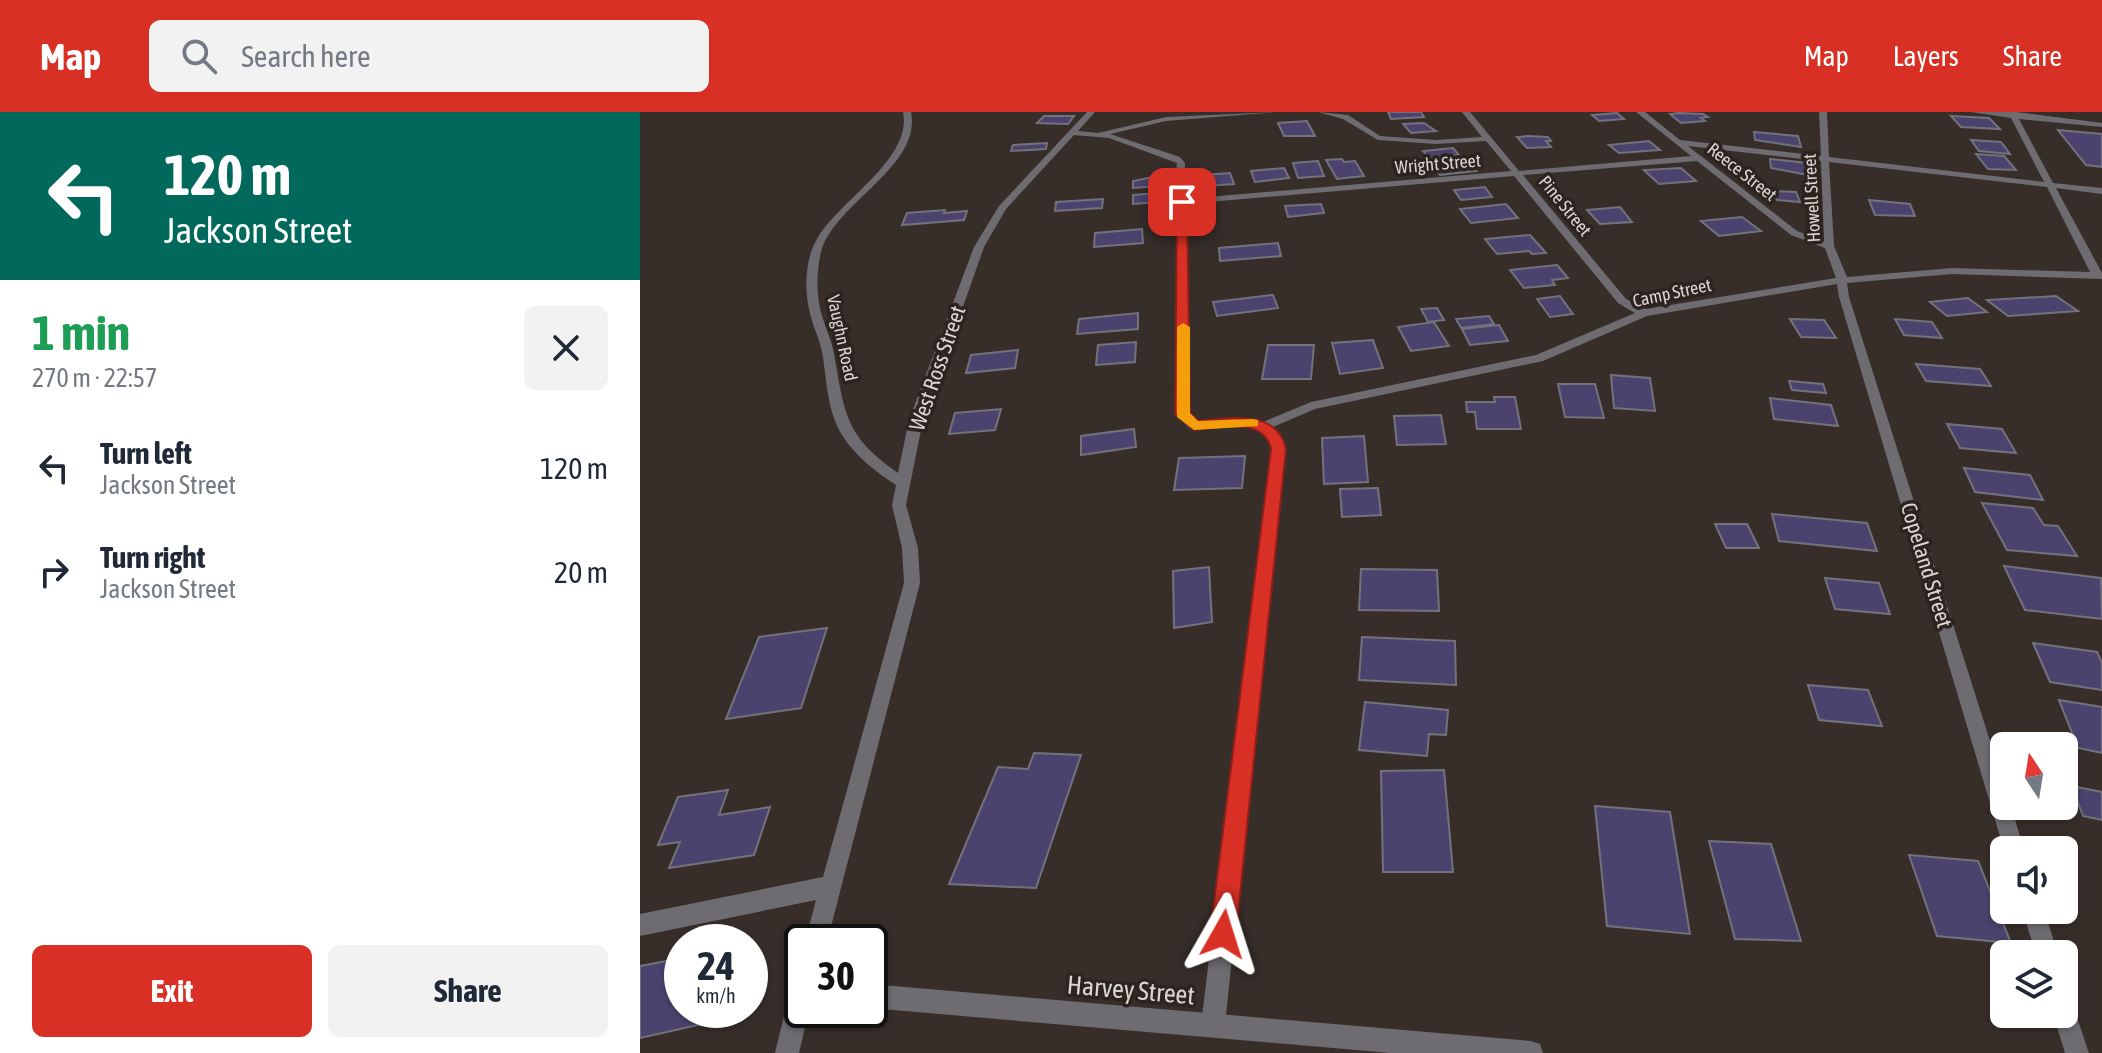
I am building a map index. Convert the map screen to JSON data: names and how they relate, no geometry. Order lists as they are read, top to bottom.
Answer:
{
  "streets": {
    "street": [
      "Wright Street",
      "Reece Street",
      "Howell Street",
      "Pine Street",
      "Camp Street",
      "Vaughn Road",
      "West Ross Street",
      "Copeland Street",
      "Harvey Street"
    ]
  },
  "crossings": [
    ["Wright Street", "Reece Street"],
    ["Wright Street", "Pine Street"],
    ["Reece Street", "Howell Street"],
    ["Howell Street", "Camp Street"],
    ["Howell Street", "Copeland Street"],
    ["Pine Street", "Camp Street"],
    ["Camp Street", "Copeland Street"],
    ["Vaughn Road", "West Ross Street"]
  ],
  "north": "top",
  "page": {
    "header": "Map",
    "search": "Search here",
    "nav": ["Map", "Layers", "Share"],
    "turn": ["120 m", "Jackson Street"],
    "heading": ["1 min", "270 m · 22:57"],
    "list": [
      {
        "name": "Turn left",
        "note": "Jackson Street",
        "value": "120 m"
      },
      {
        "name": "Turn right",
        "note": "Jackson Street",
        "value": "20 m"
      }
    ],
    "speed": "24 km/h",
    "limit": "30",
    "buttons": ["Exit", "Share"]
  }
}
